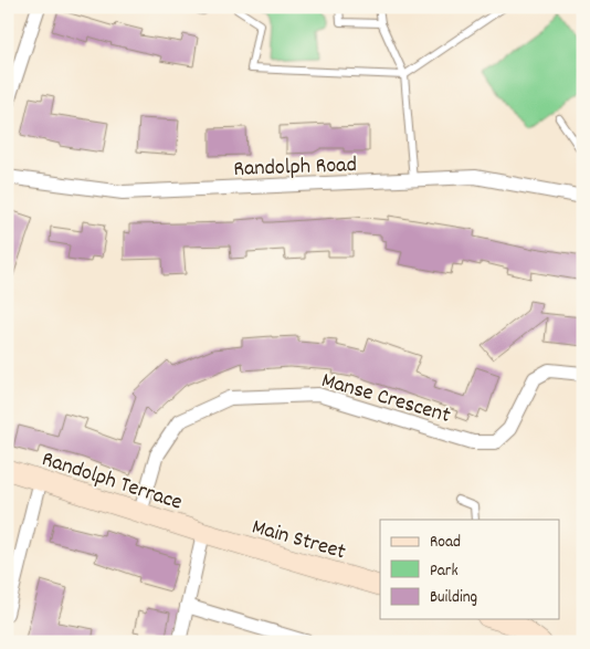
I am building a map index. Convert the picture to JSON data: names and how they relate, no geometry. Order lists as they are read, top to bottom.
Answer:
{
  "streets": {
    "main road": ["Randolph Terrace", "Main Street"],
    "street": ["Randolph Road", "Manse Crescent"]
  },
  "crossings": [
    ["Manse Crescent", "Randolph Terrace"],
    ["Randolph Terrace", "Main Street"]
  ],
  "legend": ["Road", "Park", "Building"]
}
